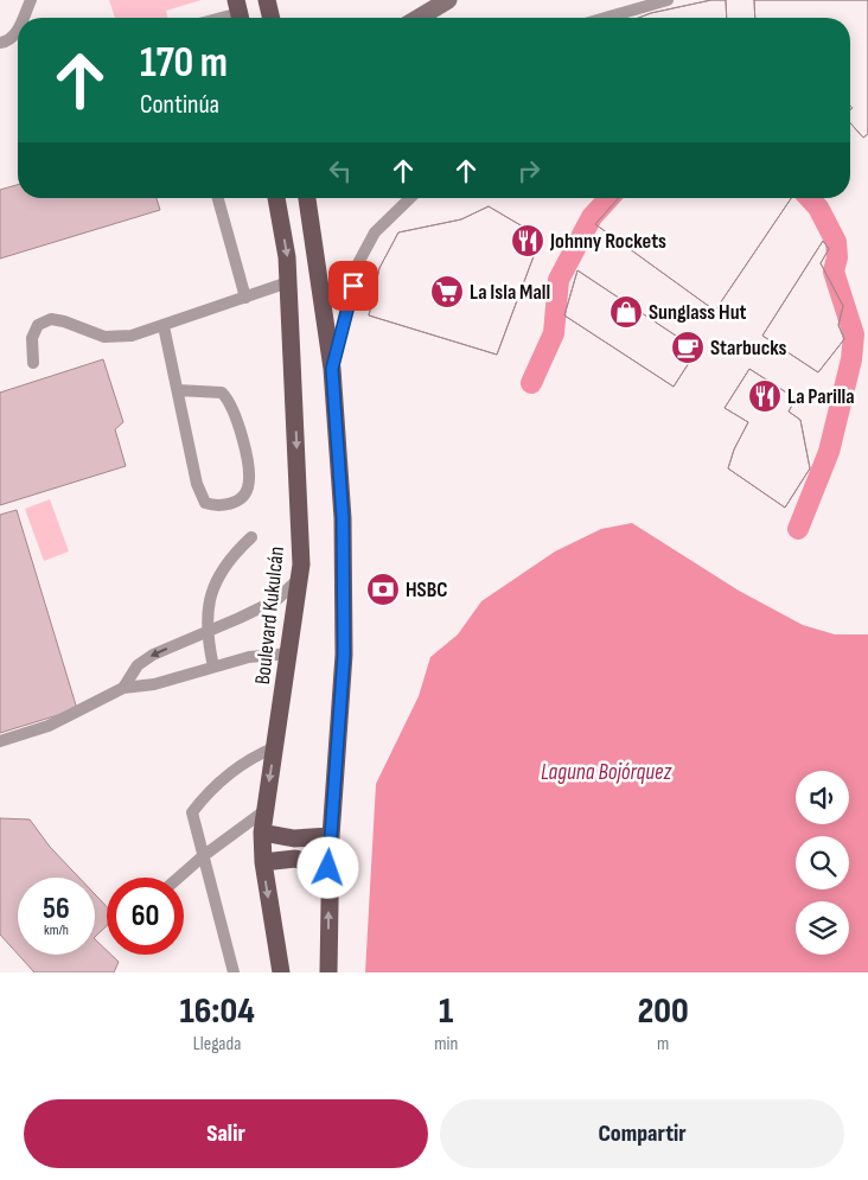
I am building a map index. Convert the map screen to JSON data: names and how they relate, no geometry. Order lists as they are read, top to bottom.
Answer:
{
  "streets": {
    "main road": ["Boulevard Kukulcán"]
  },
  "water": ["Laguna Bojórquez"],
  "places": {
    "restaurant": ["Johnny Rockets", "La Parilla"],
    "supermarket": ["La Isla Mall"],
    "shop": ["Sunglass Hut"],
    "cafe": ["Starbucks"],
    "bank": ["HSBC"]
  },
  "page": {
    "turn": ["170 m", "Continúa"],
    "speed": "56 km/h",
    "limit": "60",
    "eta": [
      "16:04",
      "Llegada",
      "1",
      "min",
      "200",
      "m"
    ],
    "buttons": ["Salir", "Compartir"]
  }
}
